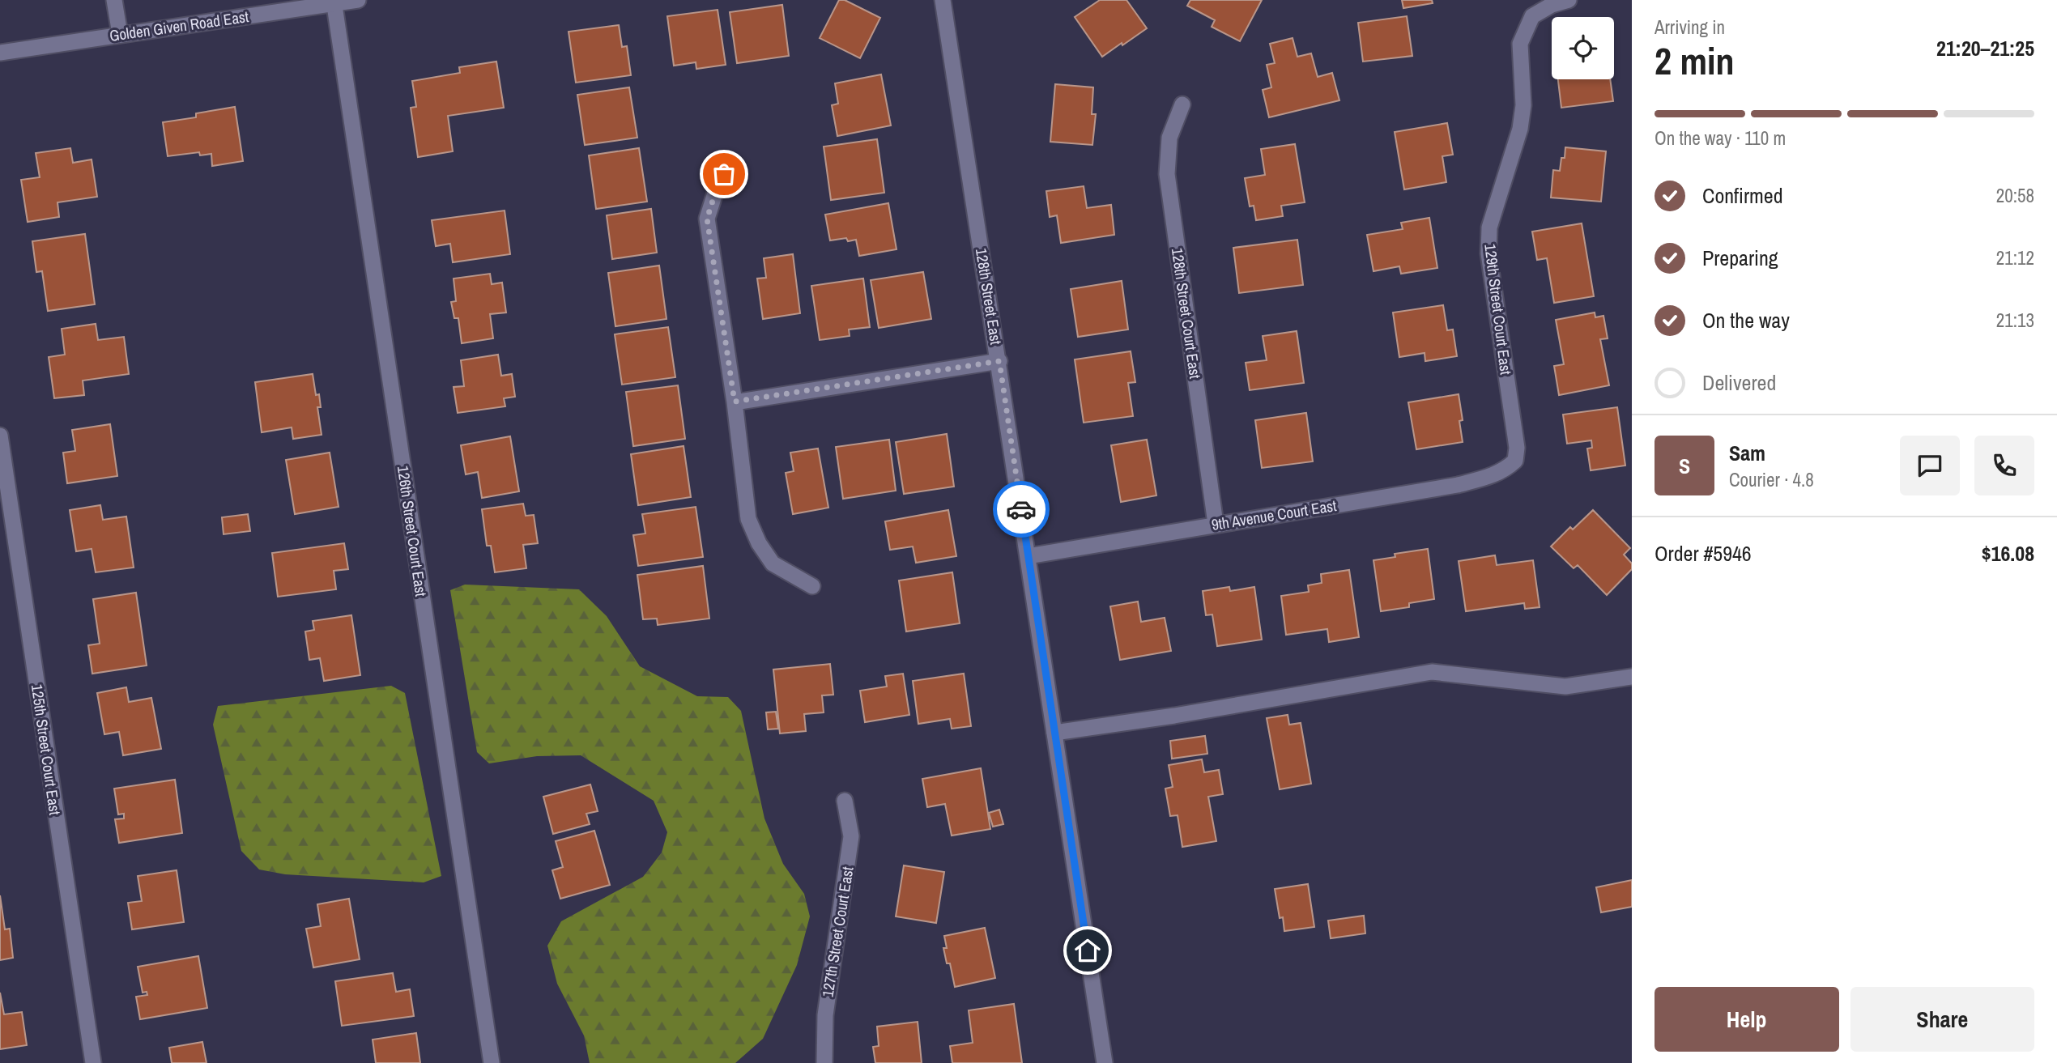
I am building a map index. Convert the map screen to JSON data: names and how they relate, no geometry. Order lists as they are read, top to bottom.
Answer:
{
  "streets": {
    "street": [
      "Golden Given Road East",
      "128th Street East",
      "129th Street Court East",
      "128th Street Court East",
      "9th Avenue Court East",
      "126th Street Court East",
      "125th Street Court East",
      "127th Street Court East"
    ]
  },
  "crossings": [
    ["Golden Given Road East", "126th Street Court East"],
    ["128th Street East", "9th Avenue Court East"],
    ["129th Street Court East", "9th Avenue Court East"],
    ["128th Street Court East", "9th Avenue Court East"]
  ],
  "page": {
    "heading": ["2 min", "Arriving in", "21:20–21:25"],
    "panel": [
      "Sam",
      "Courier · 4.8",
      "Order #5946",
      "$16.08"
    ],
    "bar": "On the way · 110 m",
    "list": [
      ["Confirmed", "20:58"],
      ["Preparing", "21:12"],
      ["On the way", "21:13"],
      "Delivered"
    ],
    "round": "S",
    "buttons": ["Help", "Share"]
  }
}
